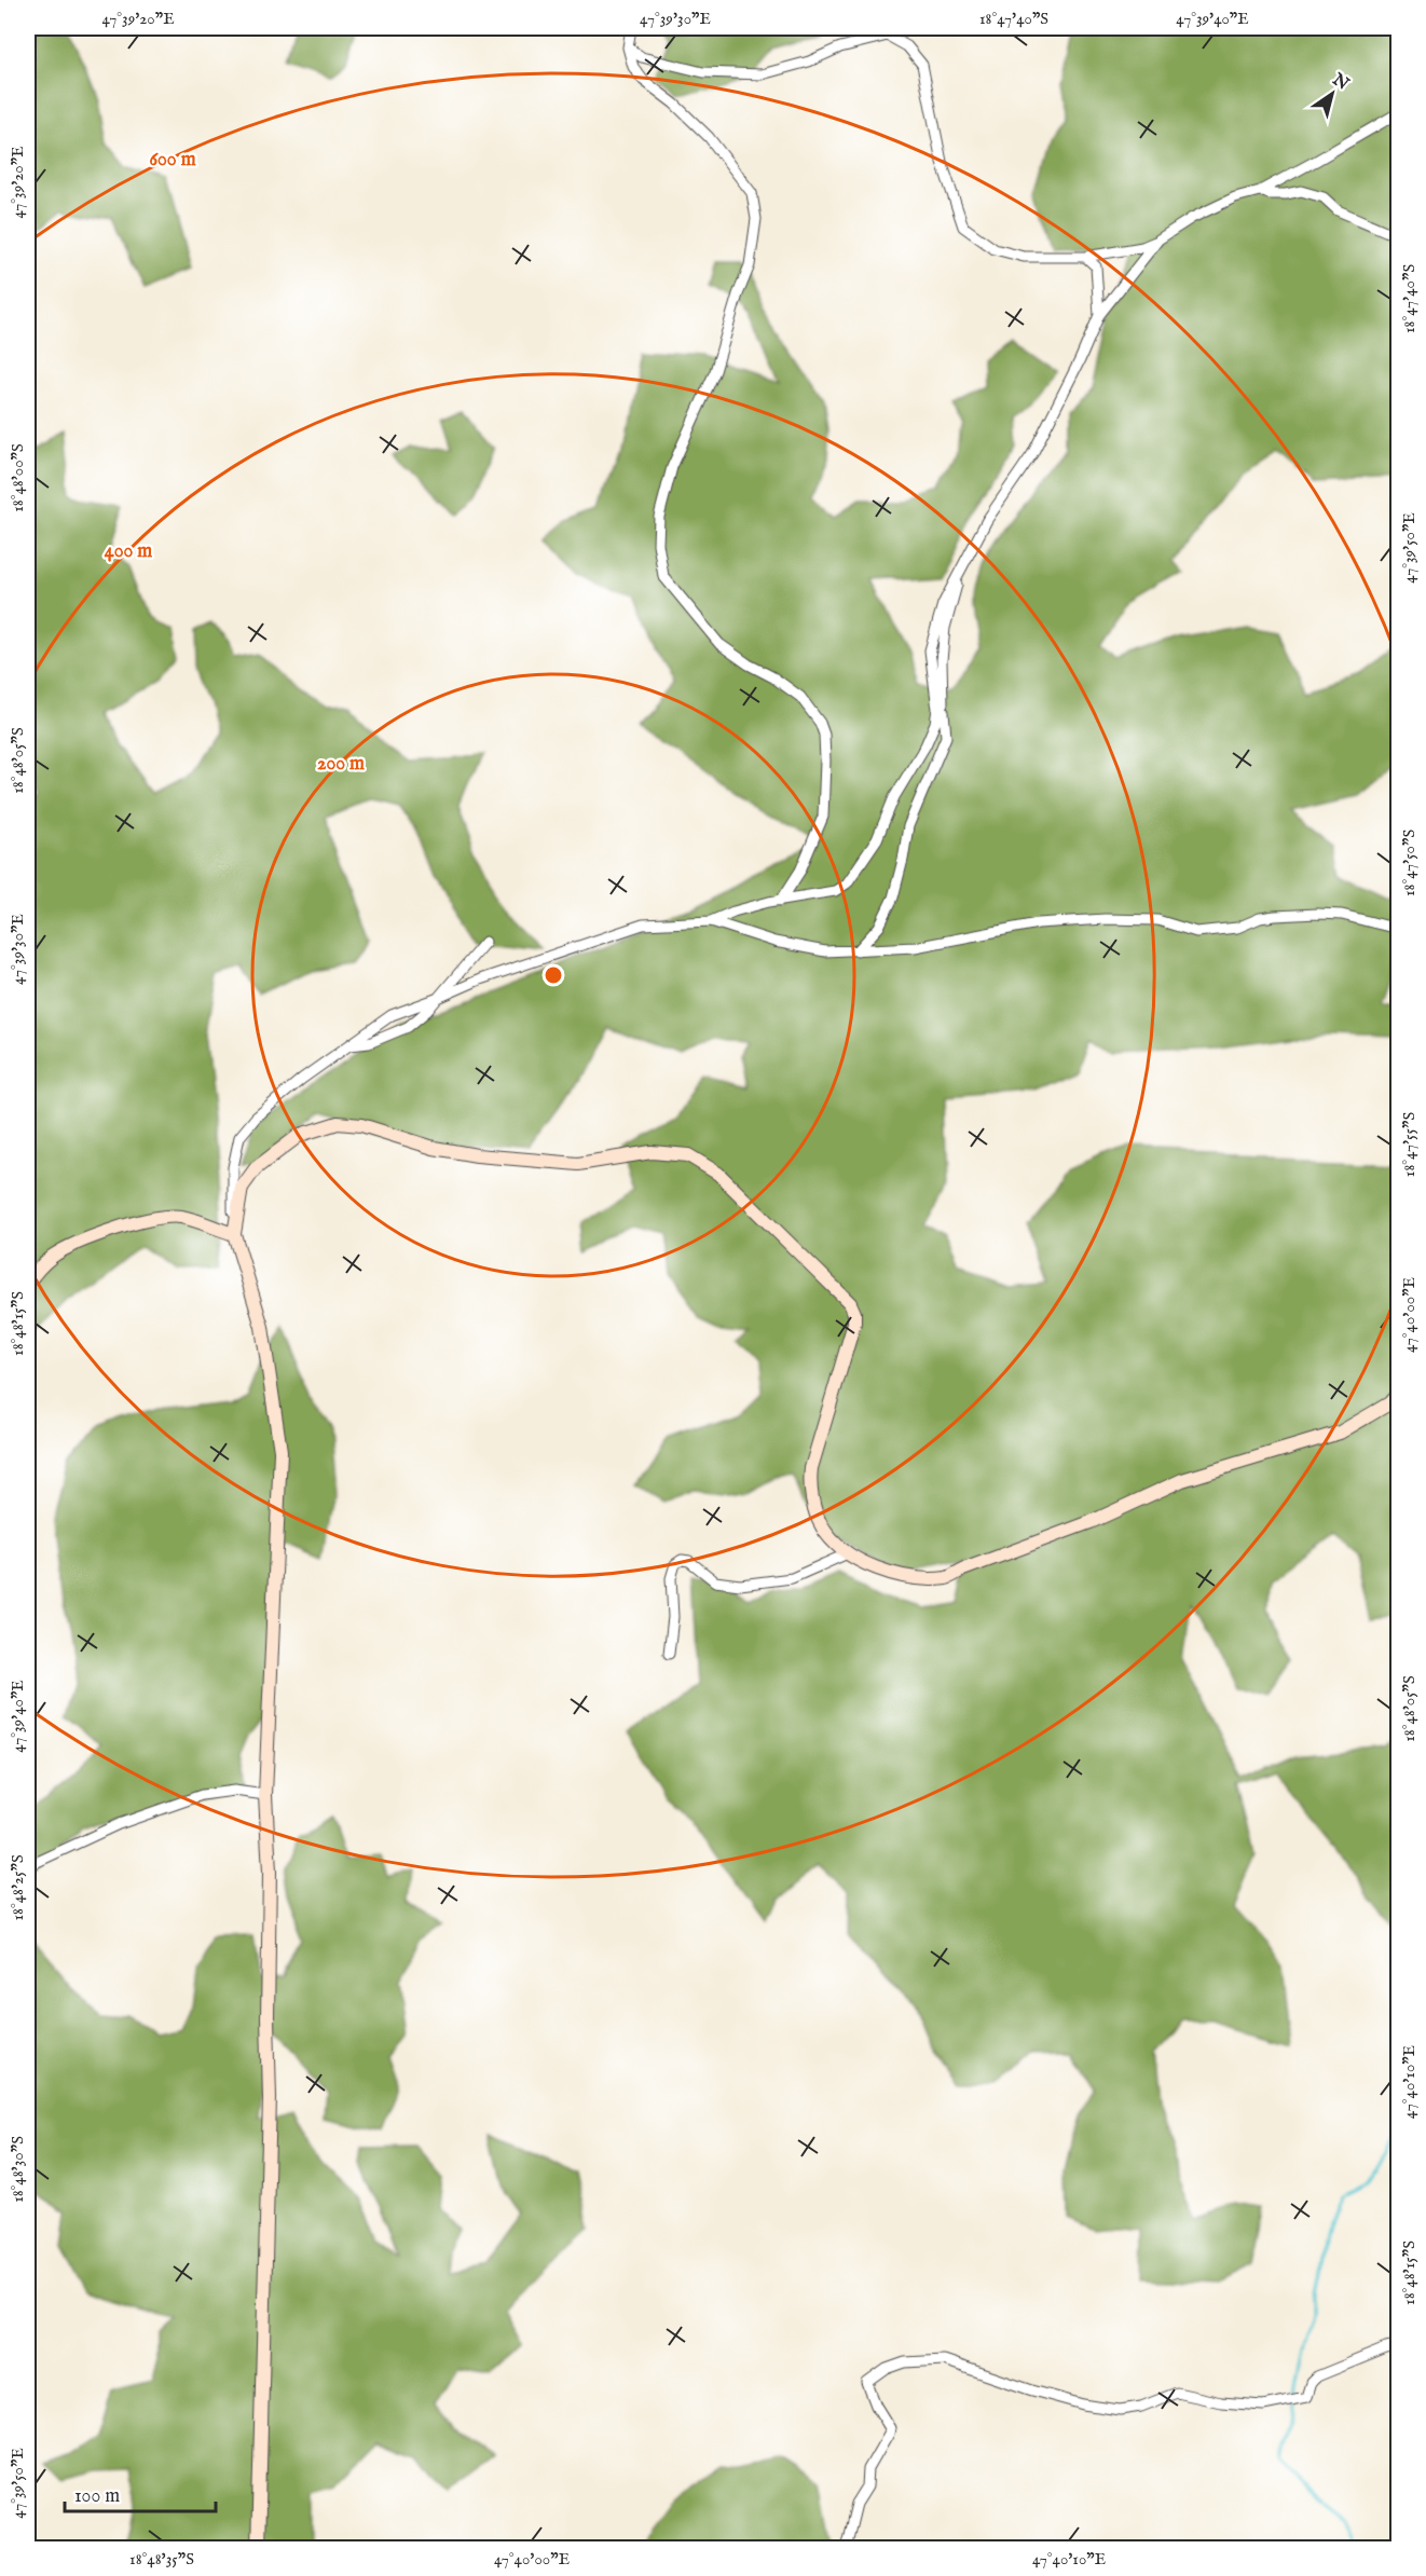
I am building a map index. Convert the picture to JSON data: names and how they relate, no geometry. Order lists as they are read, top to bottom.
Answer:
{
  "scale_bar": "100 m",
  "north": "top right",
  "coordinates": [
    "47°39'20\"E",
    "47°39'30\"E",
    "18°47'40\"S",
    "47°39'40\"E",
    "18°48'00\"S",
    "47°39'50\"E",
    "18°48'05\"S",
    "18°47'50\"S",
    "18°47'55\"S",
    "47°40'00\"E",
    "18°48'15\"S",
    "18°48'25\"S",
    "47°40'10\"E",
    "18°48'30\"S",
    "18°48'35\"S"
  ],
  "rings": ["600 m", "400 m", "200 m"]
}
